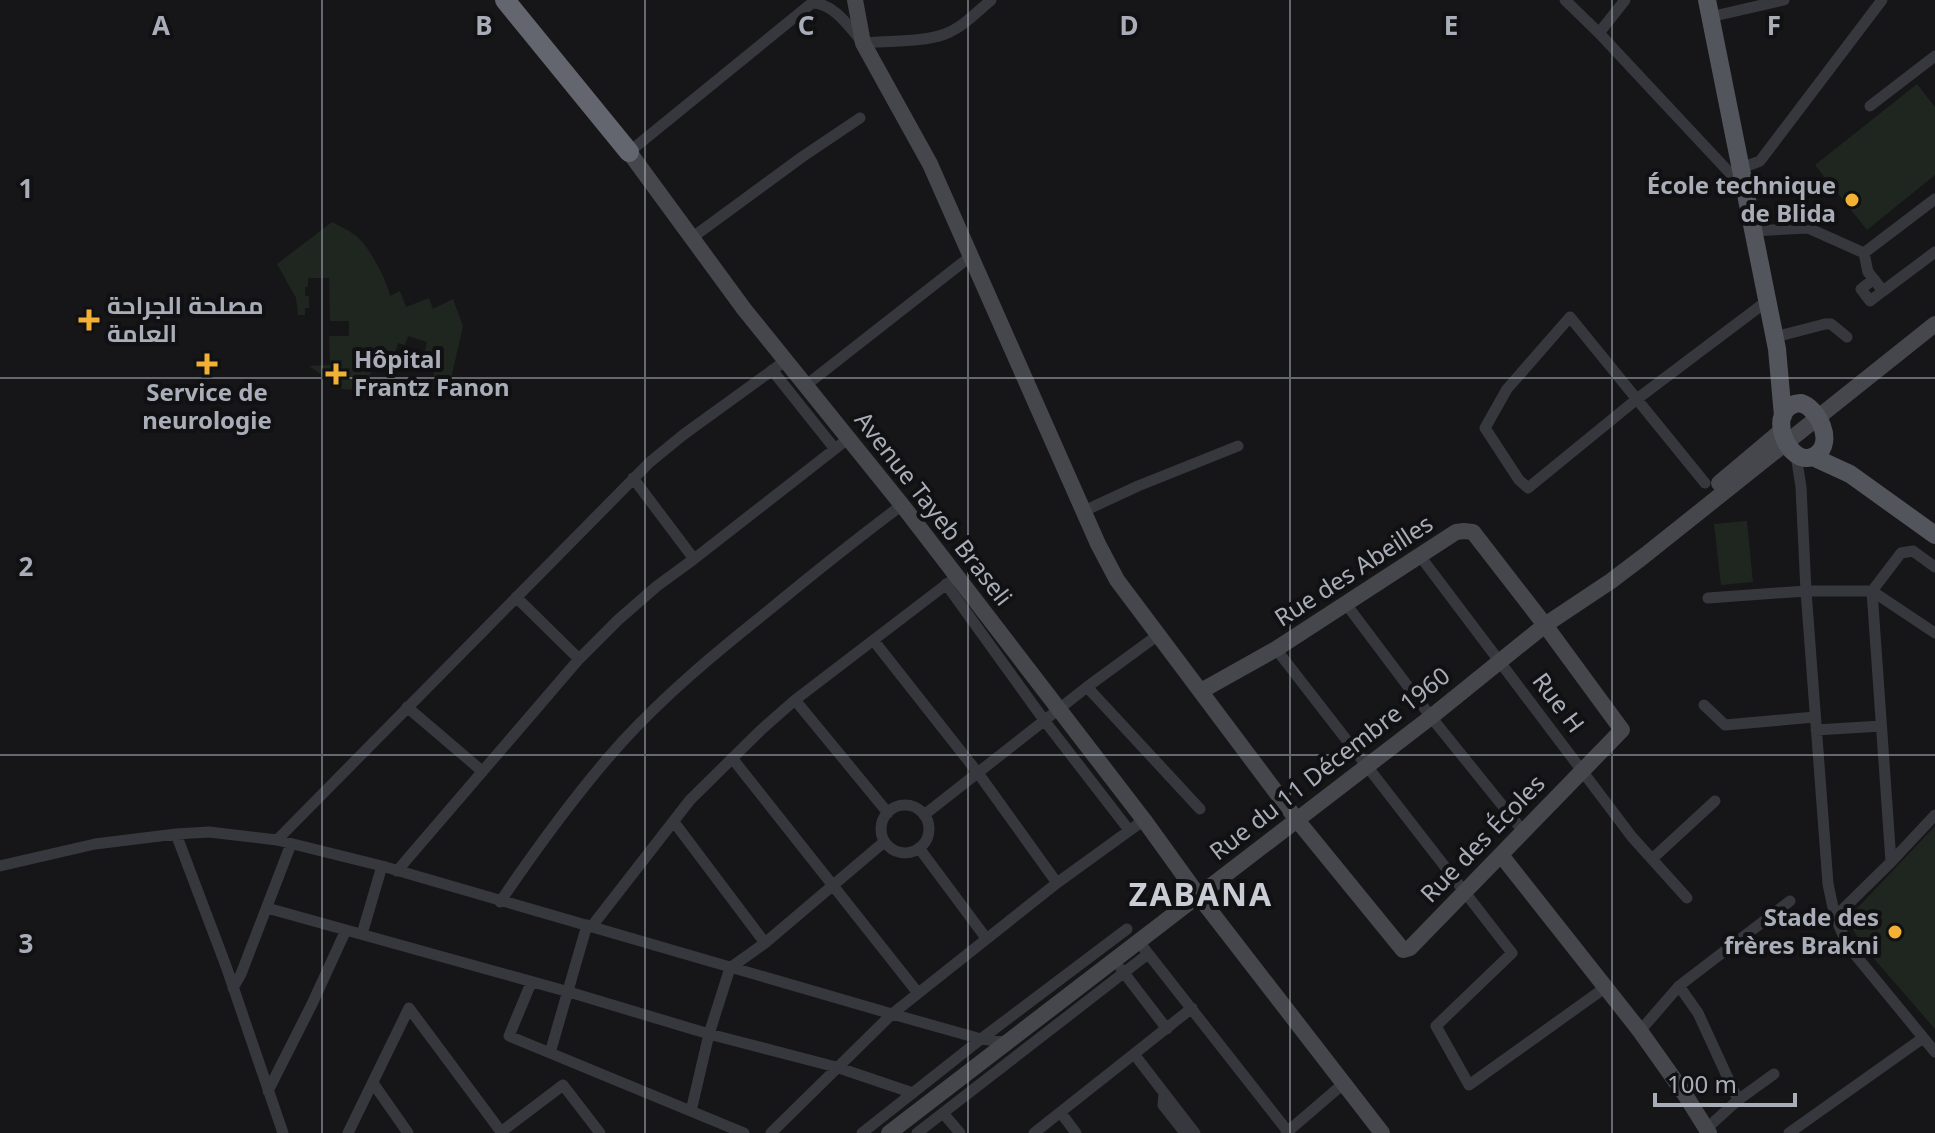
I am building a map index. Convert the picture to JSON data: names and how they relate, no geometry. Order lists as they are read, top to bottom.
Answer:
{
  "streets": {
    "main road": [
      "Avenue Tayeb Braseli",
      "Rue des Abeilles",
      "Rue du 11 Décembre 1960",
      "Rue des Écoles"
    ],
    "street": ["Rue H"]
  },
  "crossings": [
    ["Avenue Tayeb Braseli", "Rue du 11 Décembre 1960"],
    ["Rue des Abeilles", "Rue H"],
    ["Rue des Abeilles", "Rue du 11 Décembre 1960"],
    ["Rue des Abeilles", "Rue des Écoles"],
    ["Rue H", "Rue du 11 Décembre 1960"],
    ["Rue H", "Rue des Écoles"],
    ["Rue du 11 Décembre 1960", "Rue des Écoles"]
  ],
  "districts": ["ZABANA"],
  "places": {
    "other": ["École technique de Blida", "Stade des frères Brakni"],
    "health": ["مصلحة الجراحة العامة", "Service de neurologie", "Hôpital Frantz Fanon"]
  },
  "scale_bar": "100 m",
  "grid": {
    "columns": [
      "A",
      "B",
      "C",
      "D",
      "E",
      "F"
    ],
    "rows": ["1", "2", "3"]
  }
}
